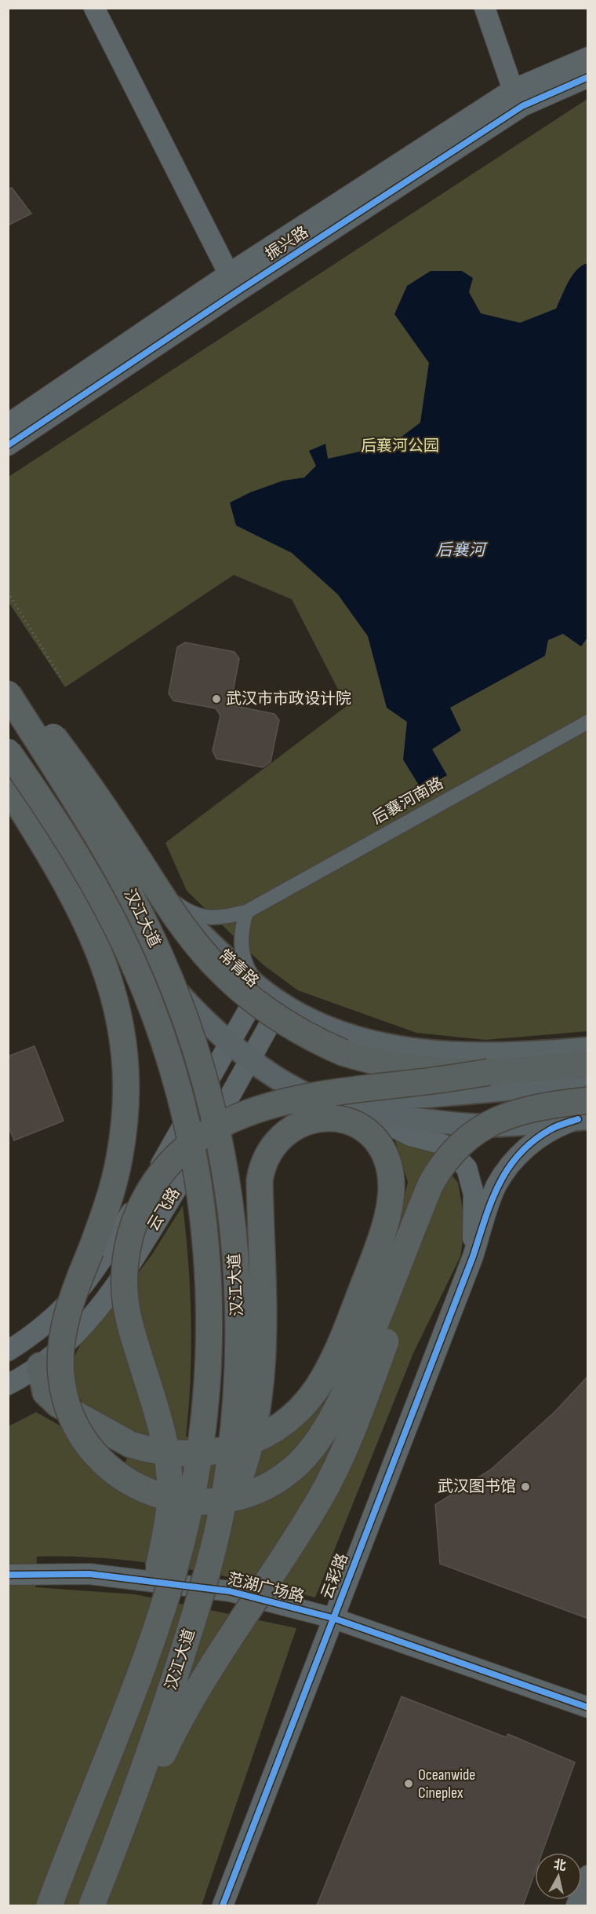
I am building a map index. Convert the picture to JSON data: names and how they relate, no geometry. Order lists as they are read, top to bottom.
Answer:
{
  "streets": {
    "highway": ["汉江大道"],
    "main road": ["常青路"],
    "street": [
      "振兴路",
      "后襄河南路",
      "云飞路",
      "云彩路",
      "范湖广场路"
    ]
  },
  "crossings": [
    ["后襄河南路", "常青路"],
    ["常青路", "云飞路"],
    ["云彩路", "范湖广场路"]
  ],
  "water": ["后襄河"],
  "parks": ["后襄河公园"],
  "places": ["武汉市市政设计院", "武汉图书馆", "Oceanwide Cineplex"],
  "north": "top"
}
